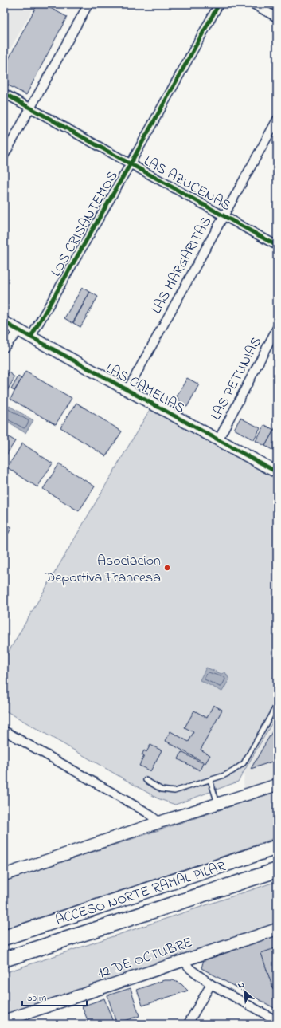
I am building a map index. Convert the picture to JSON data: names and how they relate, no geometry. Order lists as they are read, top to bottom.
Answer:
{
  "streets": {
    "highway": ["ACCESO NORTE RAMAL PILAR"],
    "street": [
      "LAS AZUCENAS",
      "LOS CRISANTEMOS",
      "LAS MARGARITAS",
      "LAS PETUNIAS",
      "LAS CAMELIAS",
      "12 DE OCTUBRE"
    ]
  },
  "crossings": [
    ["LAS AZUCENAS", "LOS CRISANTEMOS"],
    ["LAS AZUCENAS", "LAS MARGARITAS"],
    ["LOS CRISANTEMOS", "LAS CAMELIAS"],
    ["LAS MARGARITAS", "LAS CAMELIAS"],
    ["LAS PETUNIAS", "LAS CAMELIAS"]
  ],
  "places": ["Asociacion Deportiva Francesa"],
  "scale_bar": "50 m",
  "north": "top left"
}
